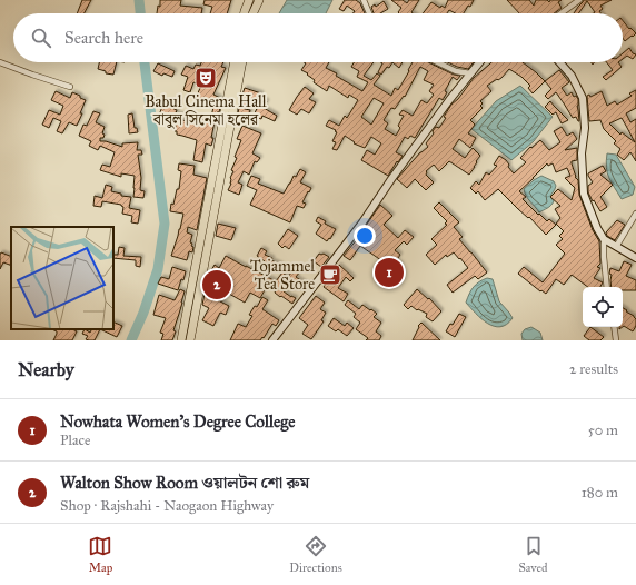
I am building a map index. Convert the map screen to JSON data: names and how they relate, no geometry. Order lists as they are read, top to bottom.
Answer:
{
  "places": {
    "theatre": ["Babul Cinema Hall বাবুল সিনেমা হলের"],
    "cafe": ["Tojammel Tea Store"]
  },
  "page": {
    "search": "Search here",
    "pins": ["1", "2"],
    "heading": ["Nearby", "2 results"],
    "list": [
      {
        "mark": "1",
        "name": "Nowhata Women's Degree College",
        "note": "Place",
        "value": "50 m"
      },
      {
        "mark": "2",
        "name": "Walton Show Room ওয়ালটন শো রুম",
        "note": "Shop · Rajshahi - Naogaon Highway",
        "value": "180 m"
      }
    ],
    "nav": ["Map", "Directions", "Saved"]
  }
}
